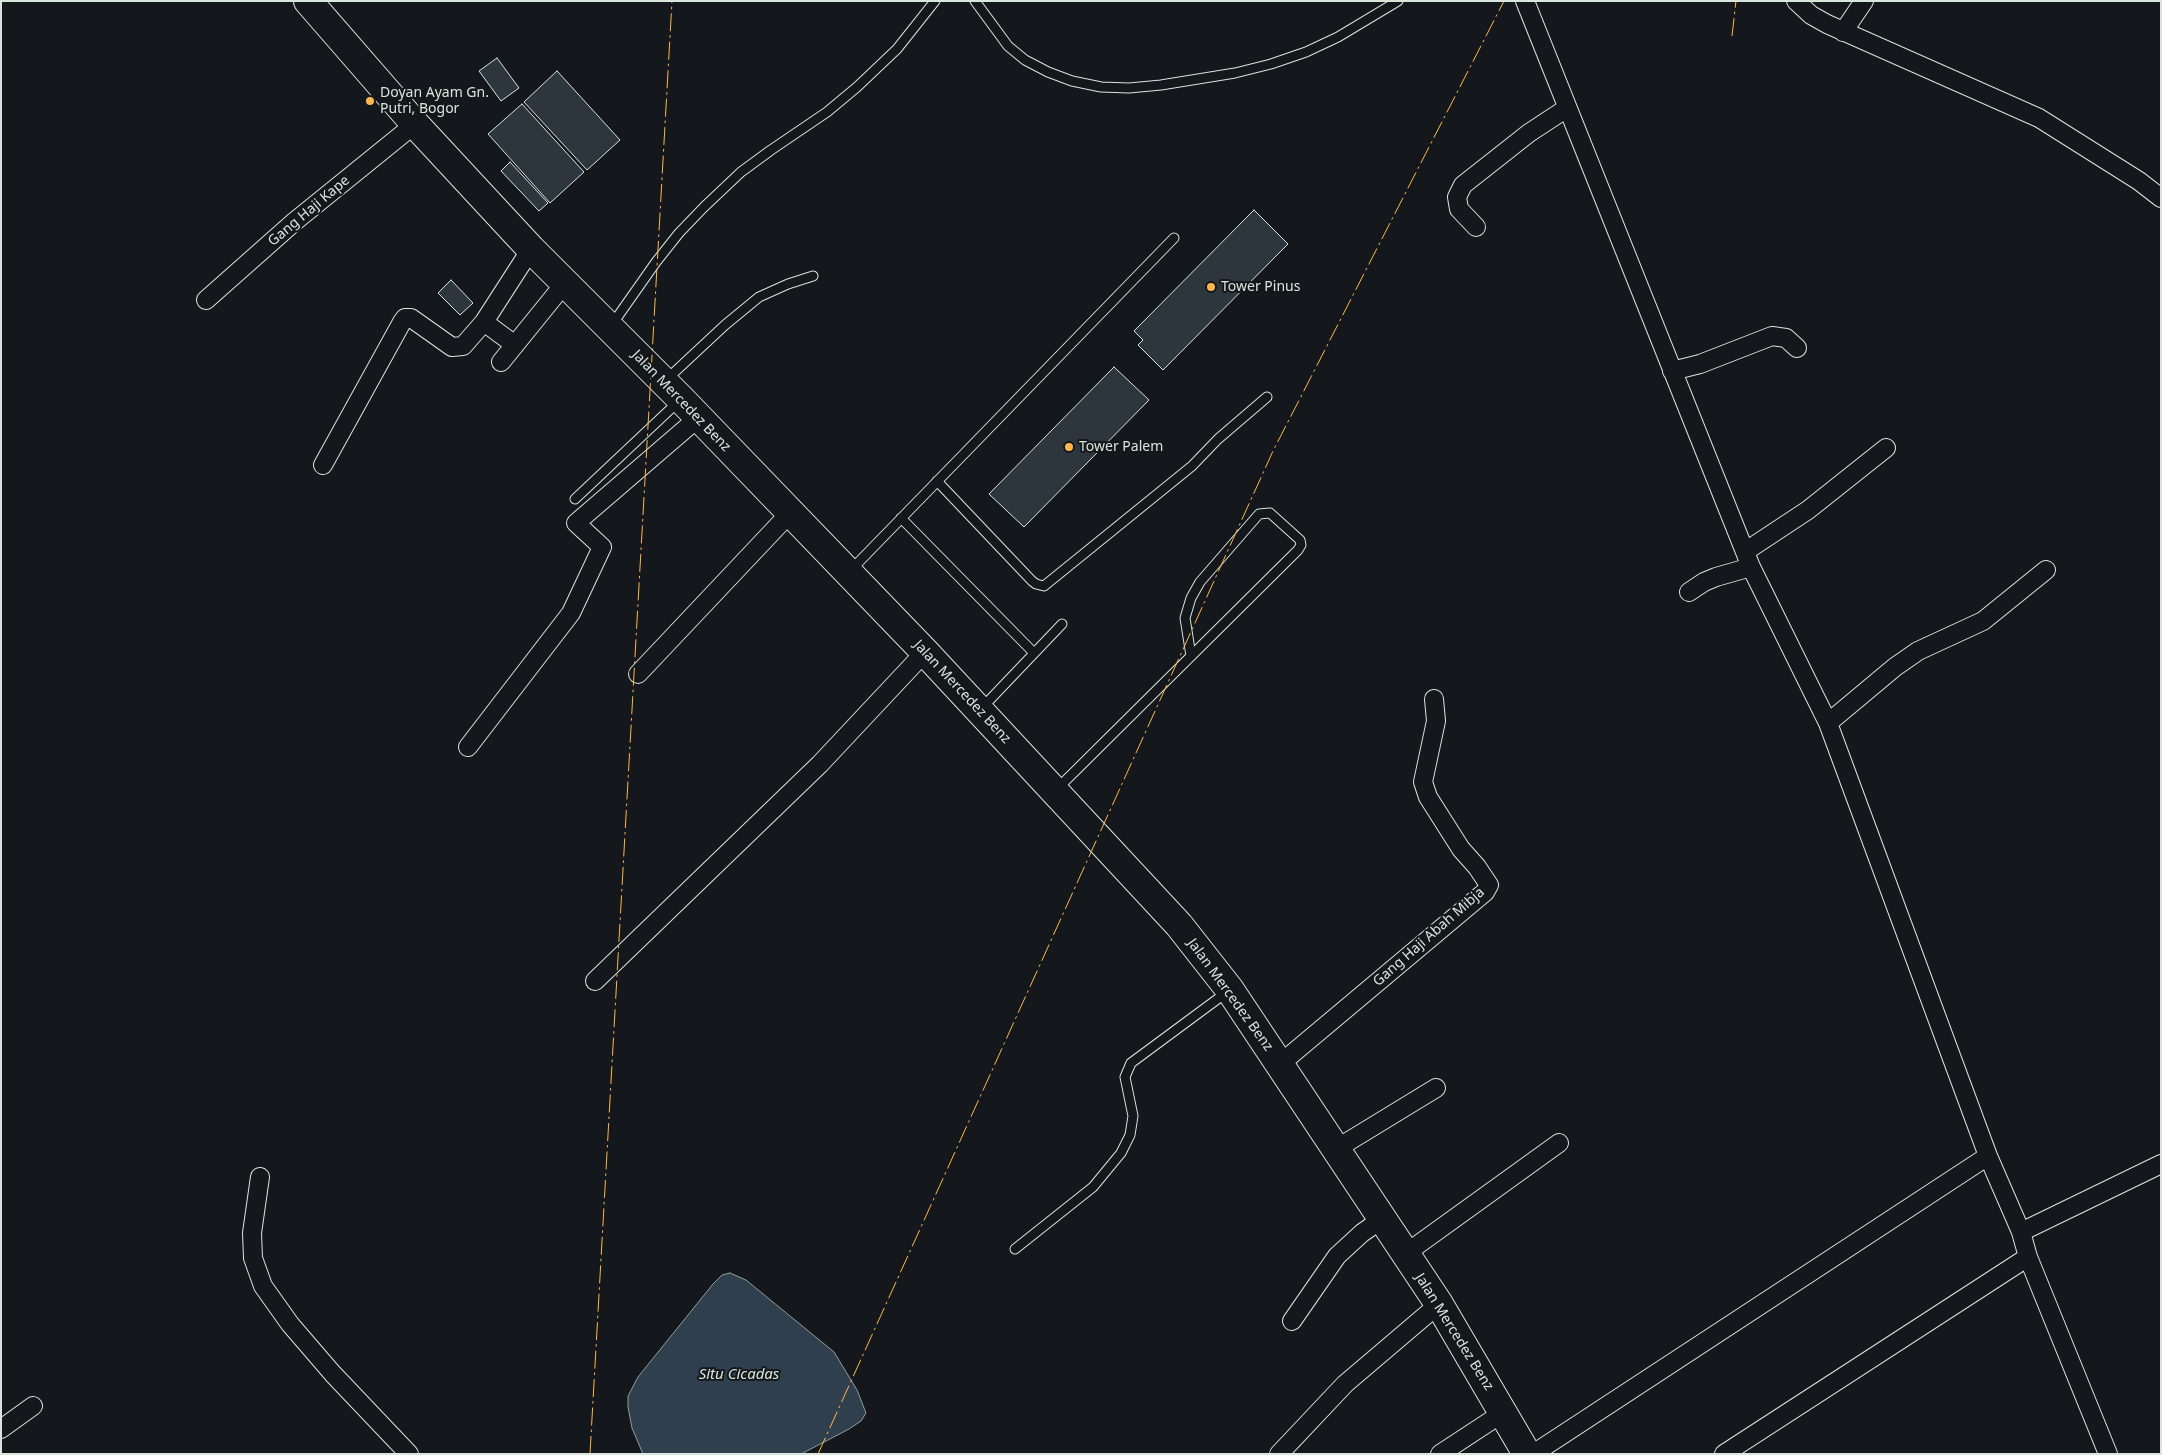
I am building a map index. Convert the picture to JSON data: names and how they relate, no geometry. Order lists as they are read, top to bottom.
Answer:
{
  "streets": {
    "main road": ["Jalan Mercedez Benz"],
    "street": ["Gang Haji Kape", "Gang Haji Abah Mibja"]
  },
  "crossings": [
    ["Gang Haji Kape", "Jalan Mercedez Benz"],
    ["Jalan Mercedez Benz", "Gang Haji Abah Mibja"]
  ],
  "water": ["Situ Cicadas"],
  "places": ["Doyan Ayam Gn. Putri, Bogor", "Tower Pinus", "Tower Palem"]
}
